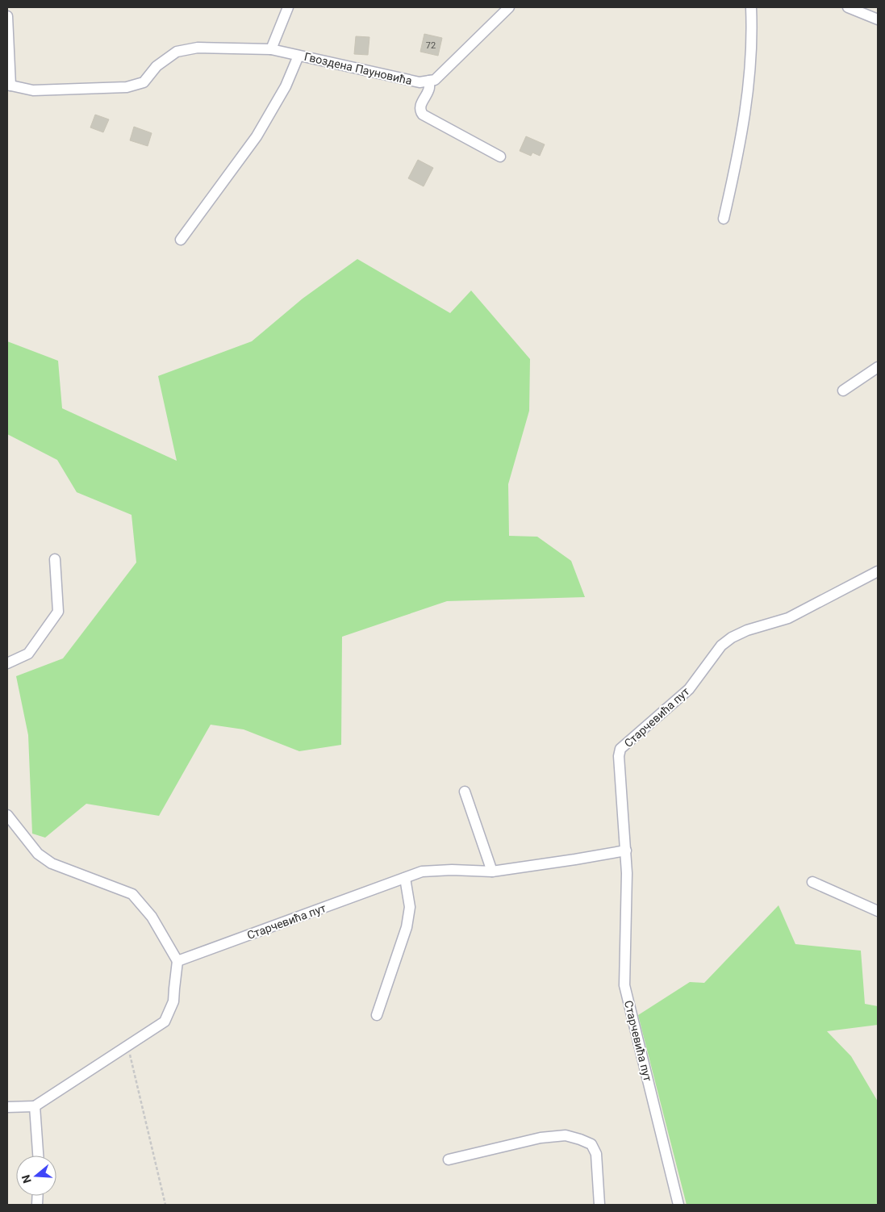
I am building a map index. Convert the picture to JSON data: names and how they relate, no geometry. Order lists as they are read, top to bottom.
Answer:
{
  "streets": {
    "street": ["Гвоздена Пауновића", "Старчевића пут"]
  },
  "house_numbers": ["72"],
  "north": "left"
}
